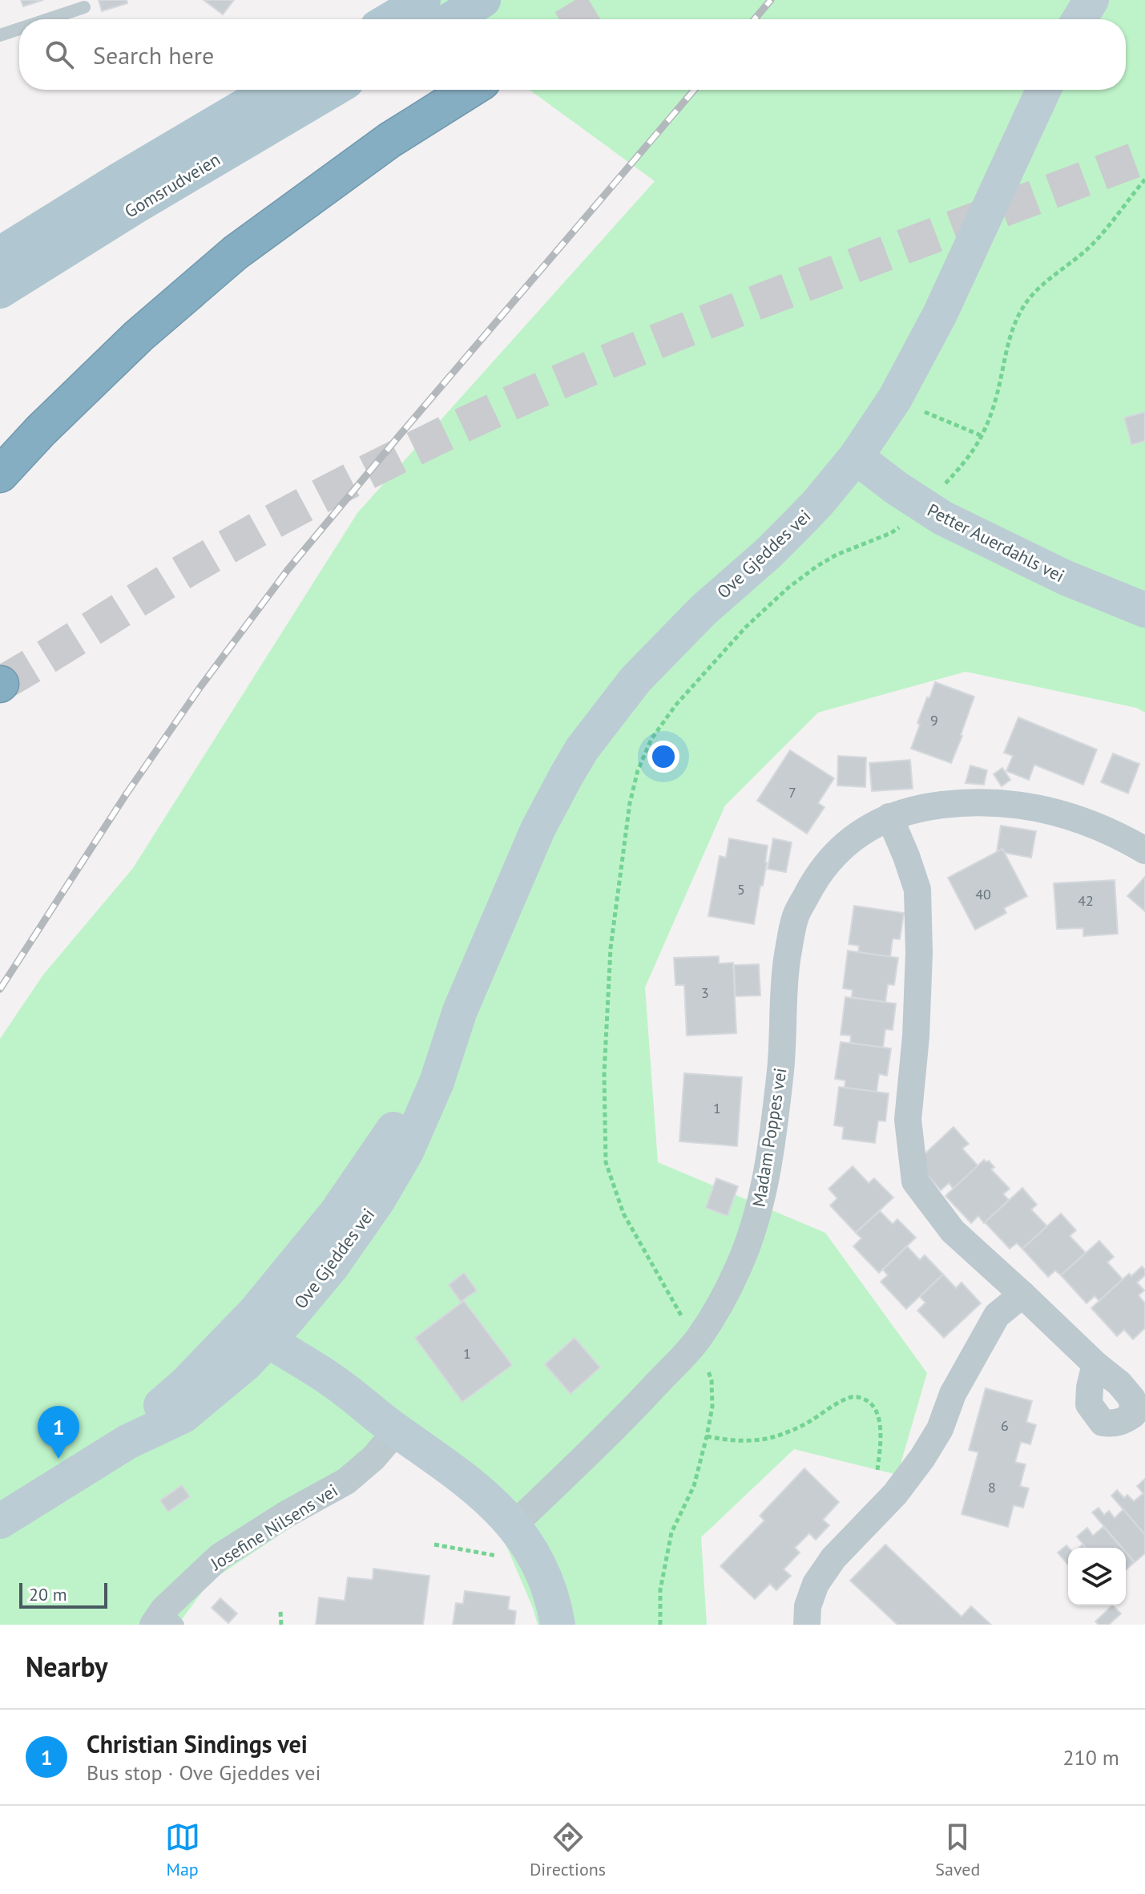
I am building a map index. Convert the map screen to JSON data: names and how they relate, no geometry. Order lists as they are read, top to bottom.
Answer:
{
  "streets": {
    "main road": ["Gomsrudveien"],
    "street": [
      "Petter Auerdahls vei",
      "Ove Gjeddes vei",
      "Madam Poppes vei",
      "Josefine Nilsens vei"
    ]
  },
  "crossings": [
    ["Petter Auerdahls vei", "Ove Gjeddes vei"]
  ],
  "house_numbers": [
    "9",
    "7",
    "5",
    "40",
    "42",
    "3",
    "1",
    "1",
    "6",
    "8"
  ],
  "scale_bar": "20 m",
  "page": {
    "search": "Search here",
    "pins": "1",
    "scale": "20 m",
    "heading": "Nearby",
    "list": [
      {
        "mark": "1",
        "name": "Christian Sindings vei",
        "note": "Bus stop · Ove Gjeddes vei",
        "value": "210 m"
      }
    ],
    "nav": ["Map", "Directions", "Saved"]
  }
}
